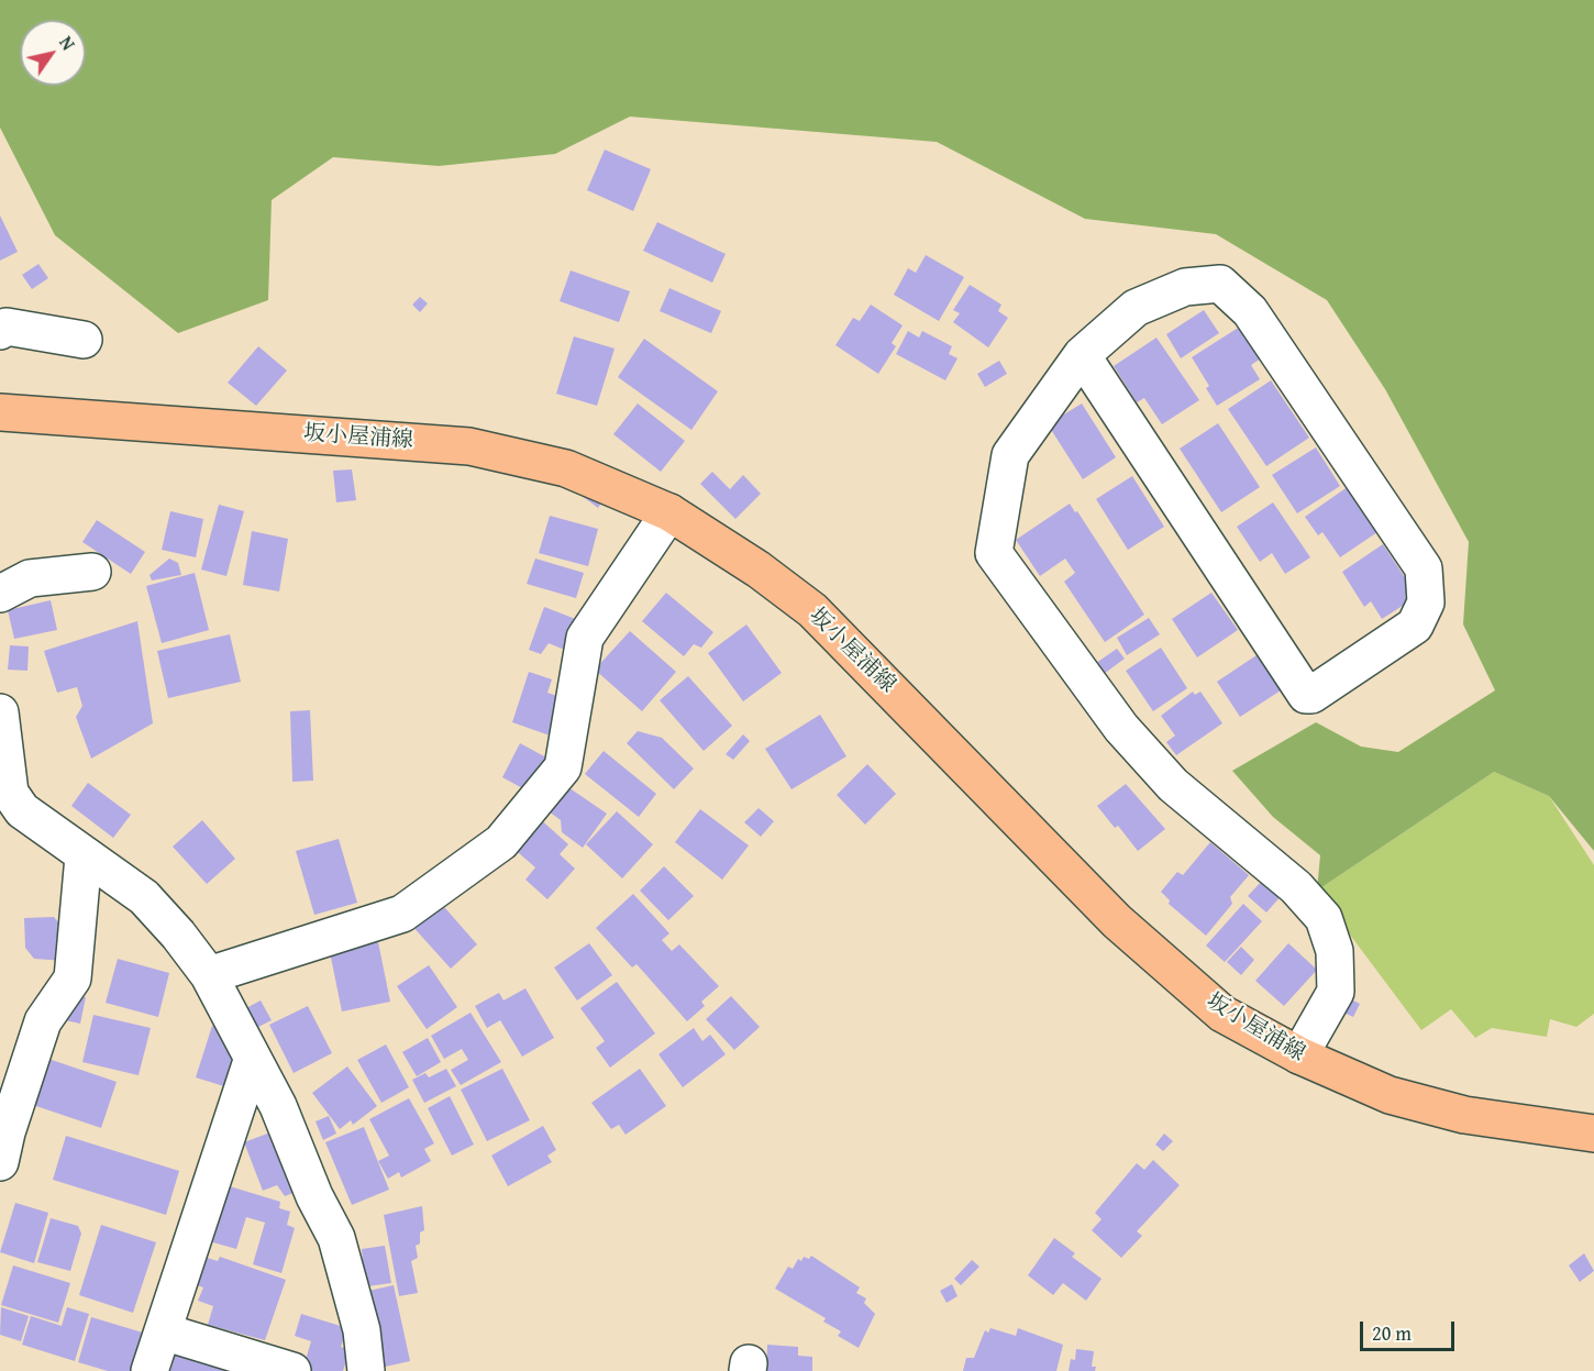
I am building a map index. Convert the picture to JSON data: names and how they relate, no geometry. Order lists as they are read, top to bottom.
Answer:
{
  "streets": {
    "main road": ["坂小屋浦線"]
  },
  "scale_bar": "20 m",
  "north": "top right"
}
